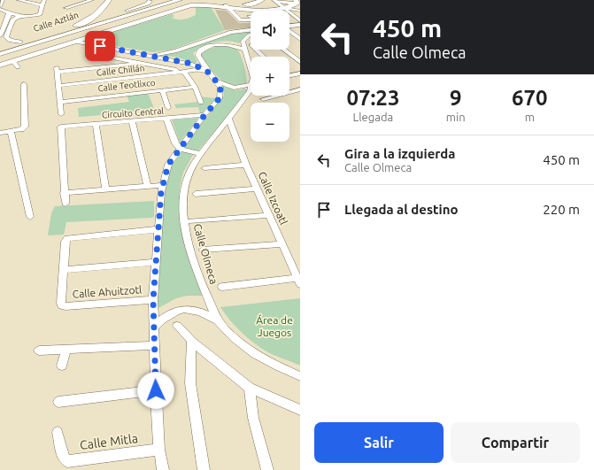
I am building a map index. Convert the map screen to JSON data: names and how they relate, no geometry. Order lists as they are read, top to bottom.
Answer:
{
  "streets": {
    "main road": ["Calle Aztlán"],
    "street": [
      "Calle Chillán",
      "Calle Teotlixco",
      "Circuito Central",
      "Calle Izcoatl",
      "Calle Olmeca",
      "Calle Ahuitzotl",
      "Calle Mitla"
    ]
  },
  "crossings": [
    ["Calle Izcoatl", "Calle Olmeca"]
  ],
  "parks": ["Área de Juegos"],
  "page": {
    "turn": ["450 m", "Calle Olmeca"],
    "map_buttons": ["+", "−"],
    "eta": [
      "07:23",
      "Llegada",
      "9",
      "min",
      "670",
      "m"
    ],
    "list": [
      {
        "name": "Gira a la izquierda",
        "note": "Calle Olmeca",
        "value": "450 m"
      },
      {
        "name": "Llegada al destino",
        "value": "220 m"
      }
    ],
    "buttons": ["Salir", "Compartir"]
  }
}
